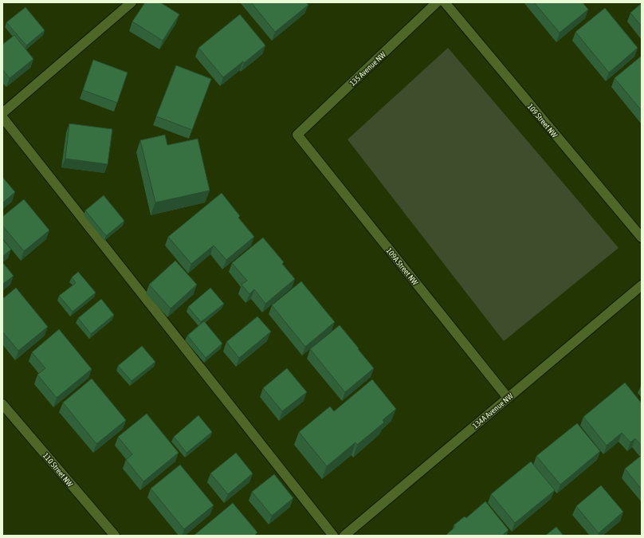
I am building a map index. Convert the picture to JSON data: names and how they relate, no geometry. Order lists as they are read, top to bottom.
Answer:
{
  "streets": {
    "street": [
      "135 Avenue NW",
      "109 Street NW",
      "109A Street NW",
      "134A Avenue NW",
      "110 Street NW"
    ]
  },
  "crossings": [
    ["135 Avenue NW", "109A Street NW"],
    ["109A Street NW", "134A Avenue NW"]
  ]
}
